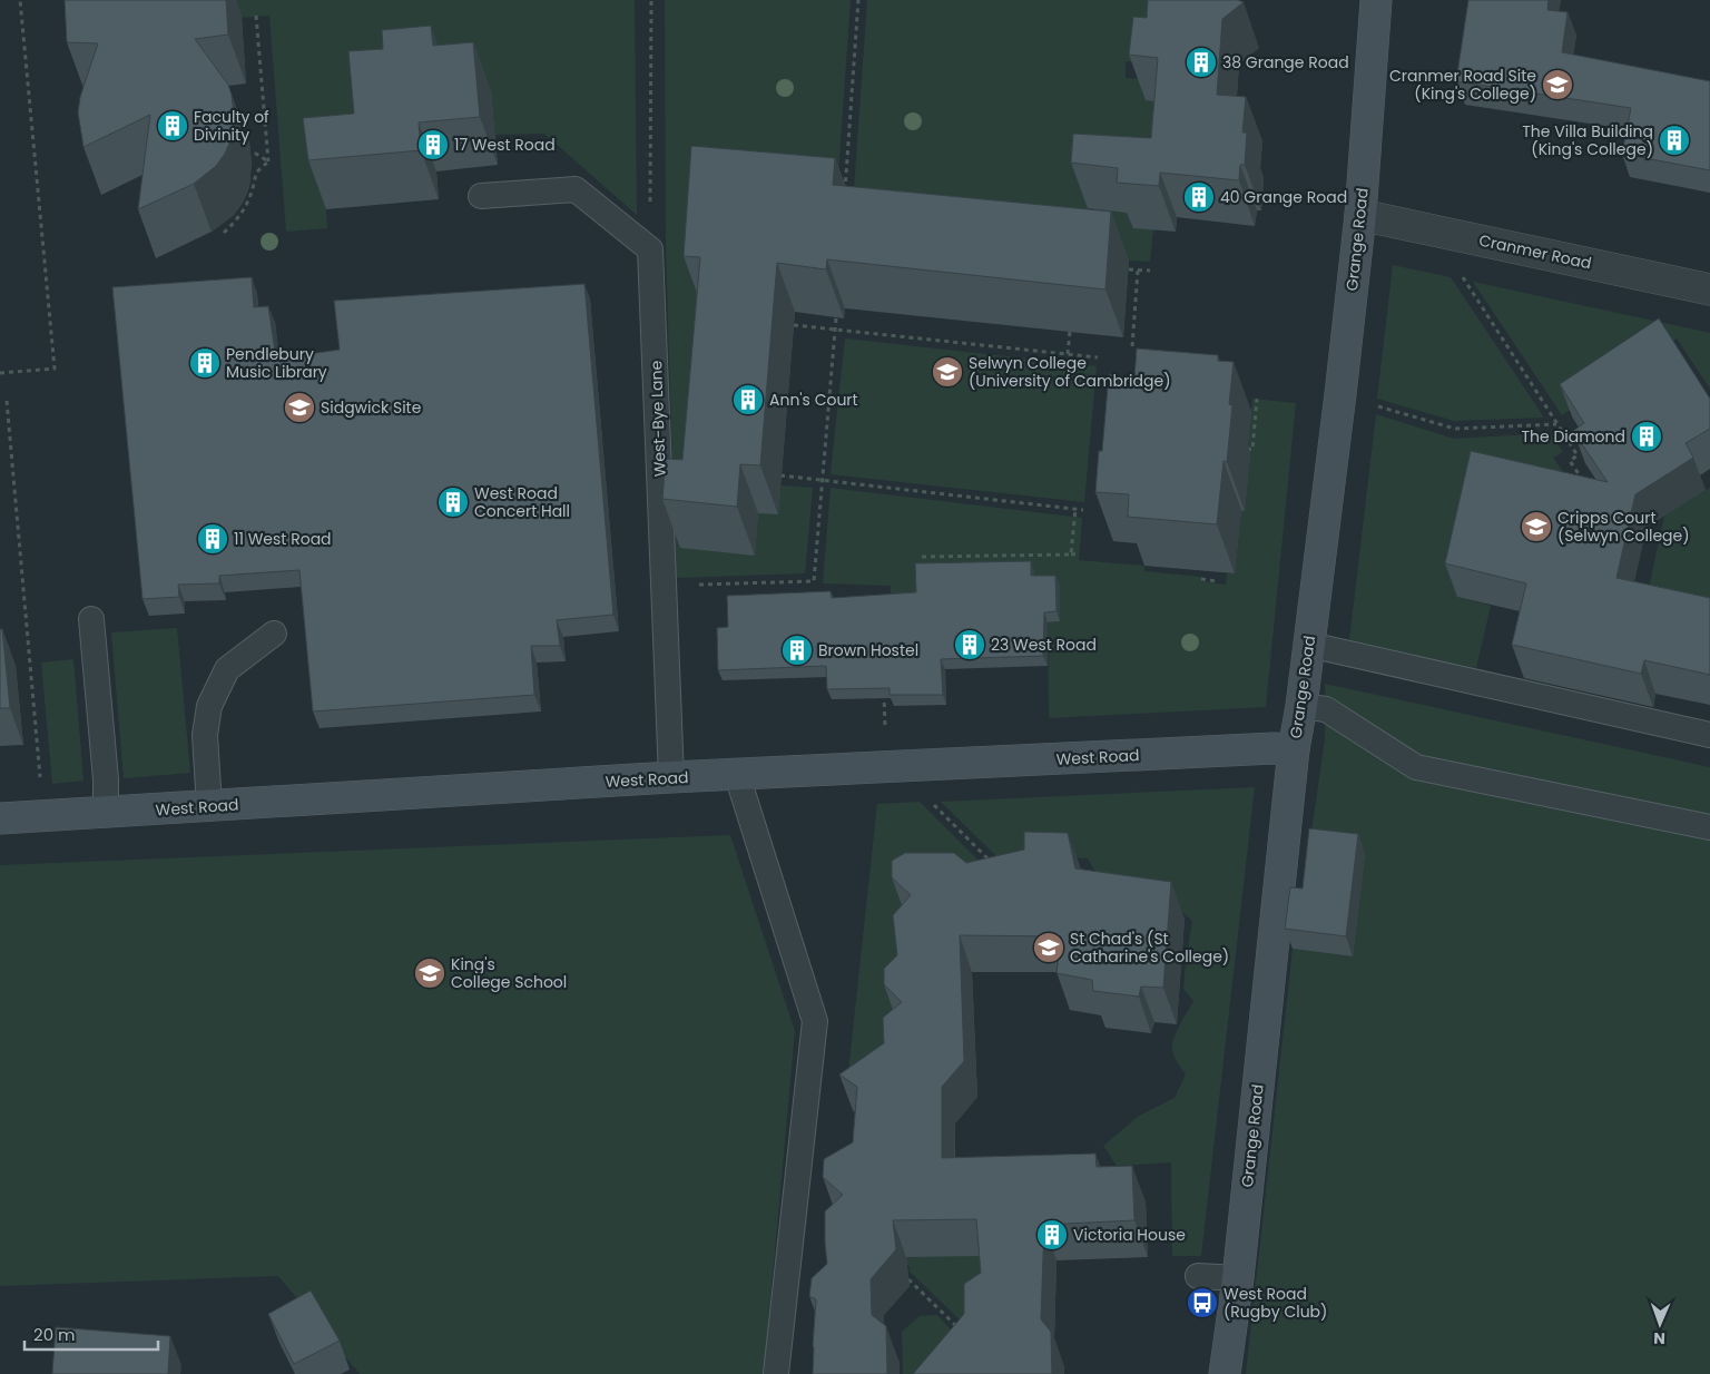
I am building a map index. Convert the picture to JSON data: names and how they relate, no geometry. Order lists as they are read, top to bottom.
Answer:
{
  "streets": {
    "street": ["Grange Road", "Cranmer Road", "West Road"],
    "lane": ["West-Bye Lane"]
  },
  "crossings": [
    ["Grange Road", "Cranmer Road"],
    ["Grange Road", "West Road"],
    ["West-Bye Lane", "West Road"]
  ],
  "places": {
    "building": [
      "38 Grange Road",
      "Faculty of Divinity",
      "The Villa Building (King's College)",
      "17 West Road",
      "40 Grange Road",
      "Pendlebury Music Library",
      "Ann's Court",
      "The Diamond",
      "West Road Concert Hall",
      "11 West Road",
      "23 West Road",
      "Brown Hostel",
      "Victoria House"
    ],
    "school or university": [
      "Cranmer Road Site (King's College)",
      "Selwyn College (University of Cambridge)",
      "Sidgwick Site",
      "Cripps Court (Selwyn College)",
      "St Chad's (St Catharine's College)",
      "King's College School"
    ],
    "bus stop": ["West Road (Rugby Club)"]
  },
  "scale_bar": "20 m",
  "north": "bottom"
}
